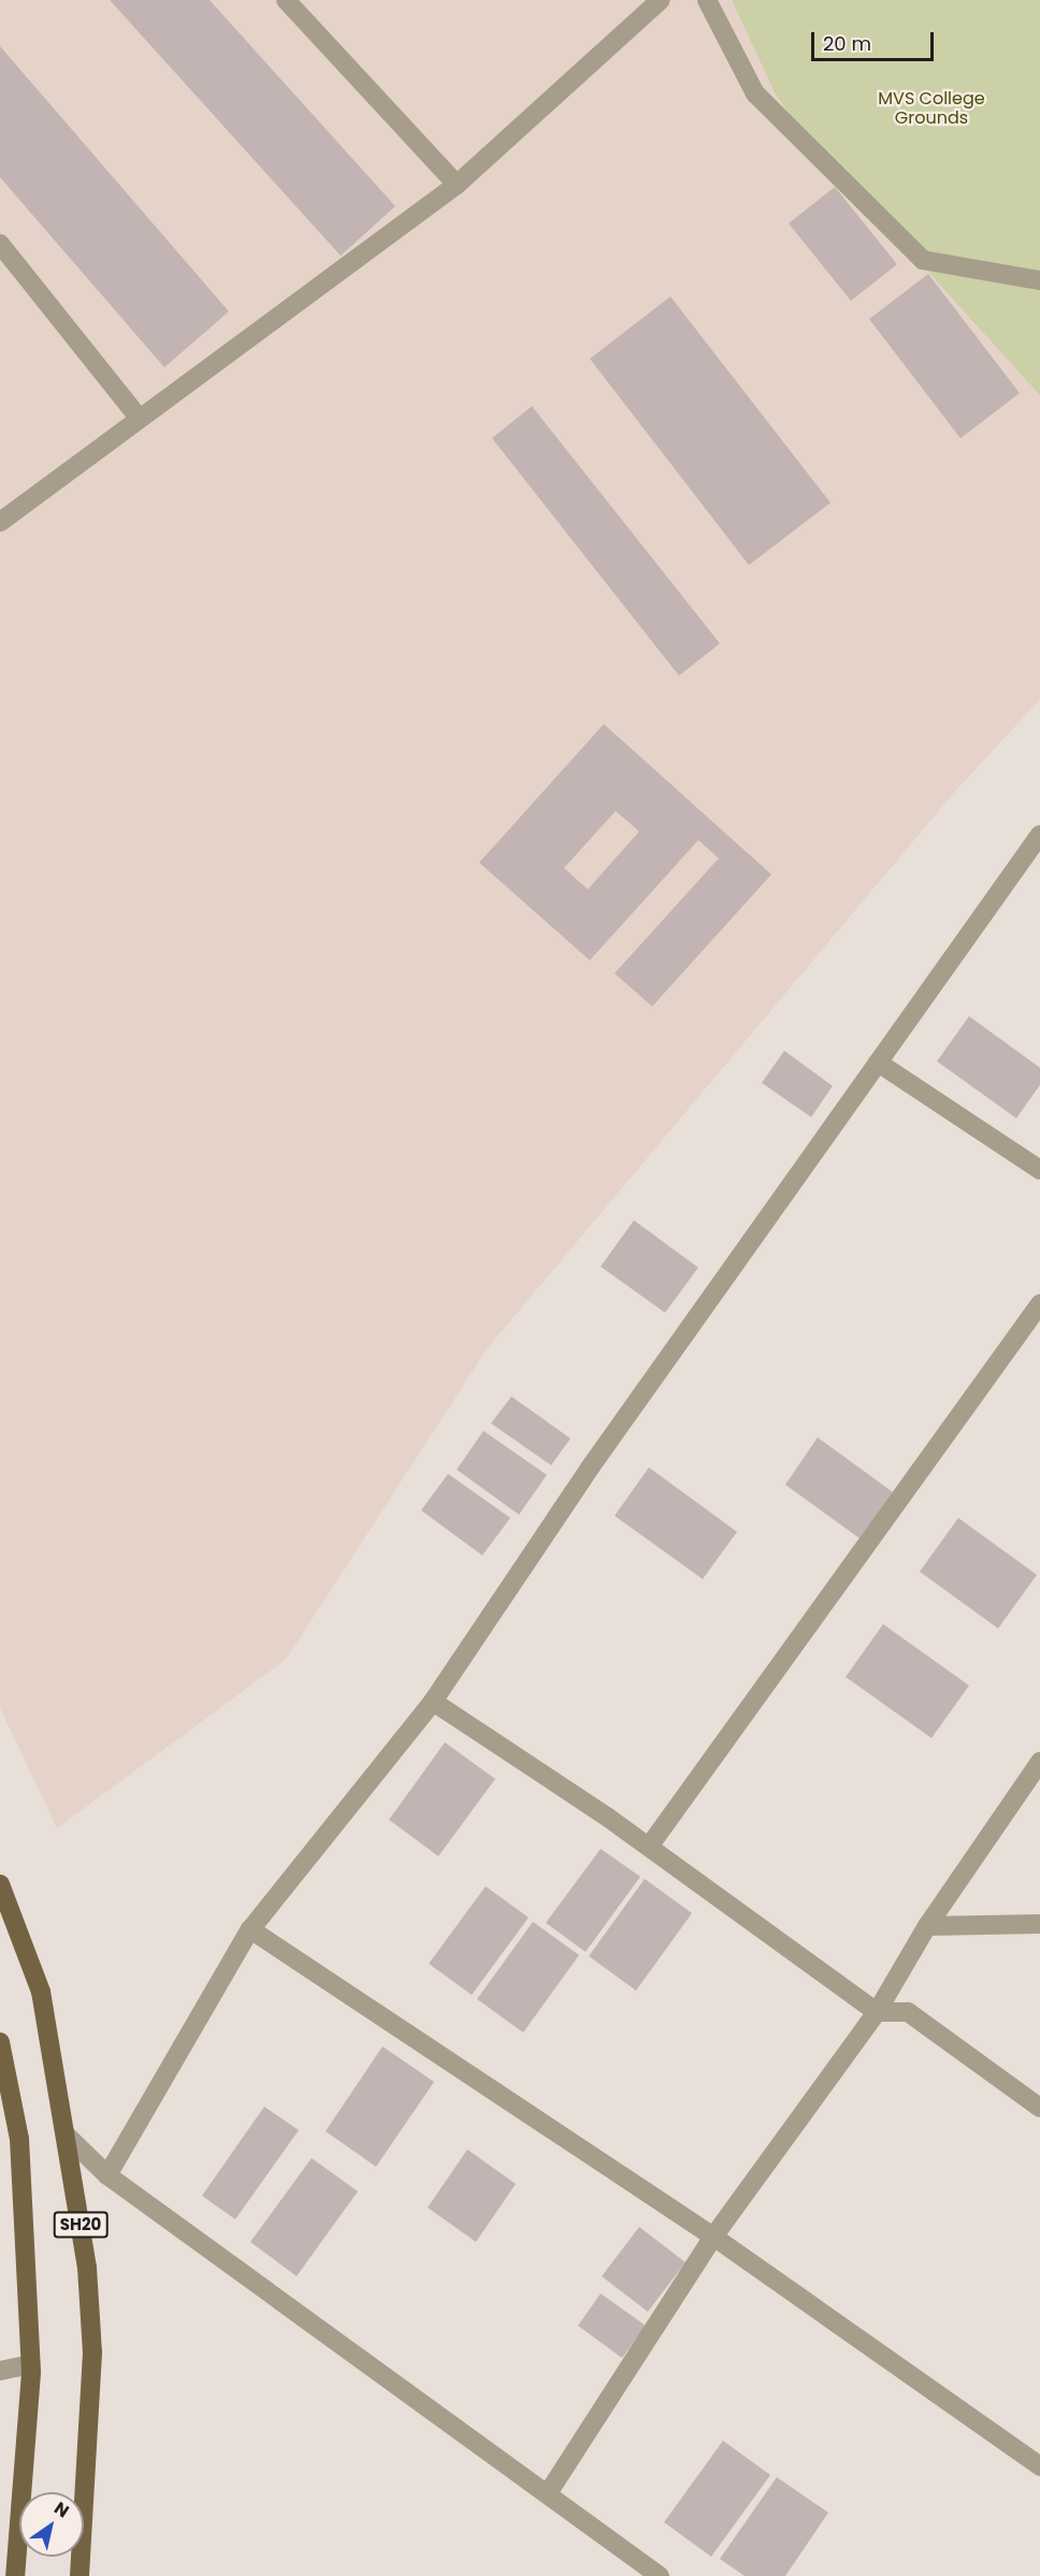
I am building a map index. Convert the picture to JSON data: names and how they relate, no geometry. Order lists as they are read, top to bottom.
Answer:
{
  "streets": {
    "main road": ["SH20"]
  },
  "parks": ["MVS College Grounds"],
  "scale_bar": "20 m",
  "north": "top right"
}
